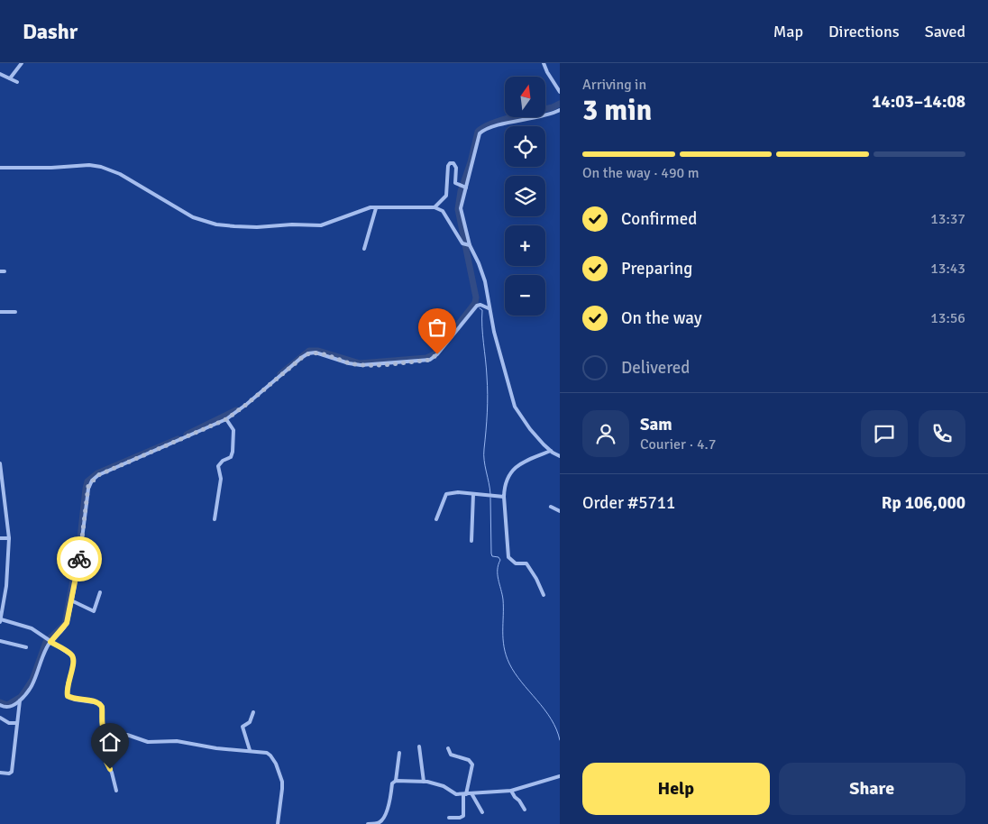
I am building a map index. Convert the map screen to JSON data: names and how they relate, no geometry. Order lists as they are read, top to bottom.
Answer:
{
  "north": "top",
  "page": {
    "header": "Dashr",
    "nav": ["Map", "Directions", "Saved"],
    "heading": ["3 min", "Arriving in", "14:03–14:08"],
    "panel": [
      "Sam",
      "Courier · 4.7",
      "Order #5711",
      "Rp 106,000"
    ],
    "map_buttons": ["+", "−"],
    "bar": "On the way · 490 m",
    "list": [
      ["Confirmed", "13:37"],
      ["Preparing", "13:43"],
      ["On the way", "13:56"],
      "Delivered"
    ],
    "buttons": ["Help", "Share"]
  }
}
